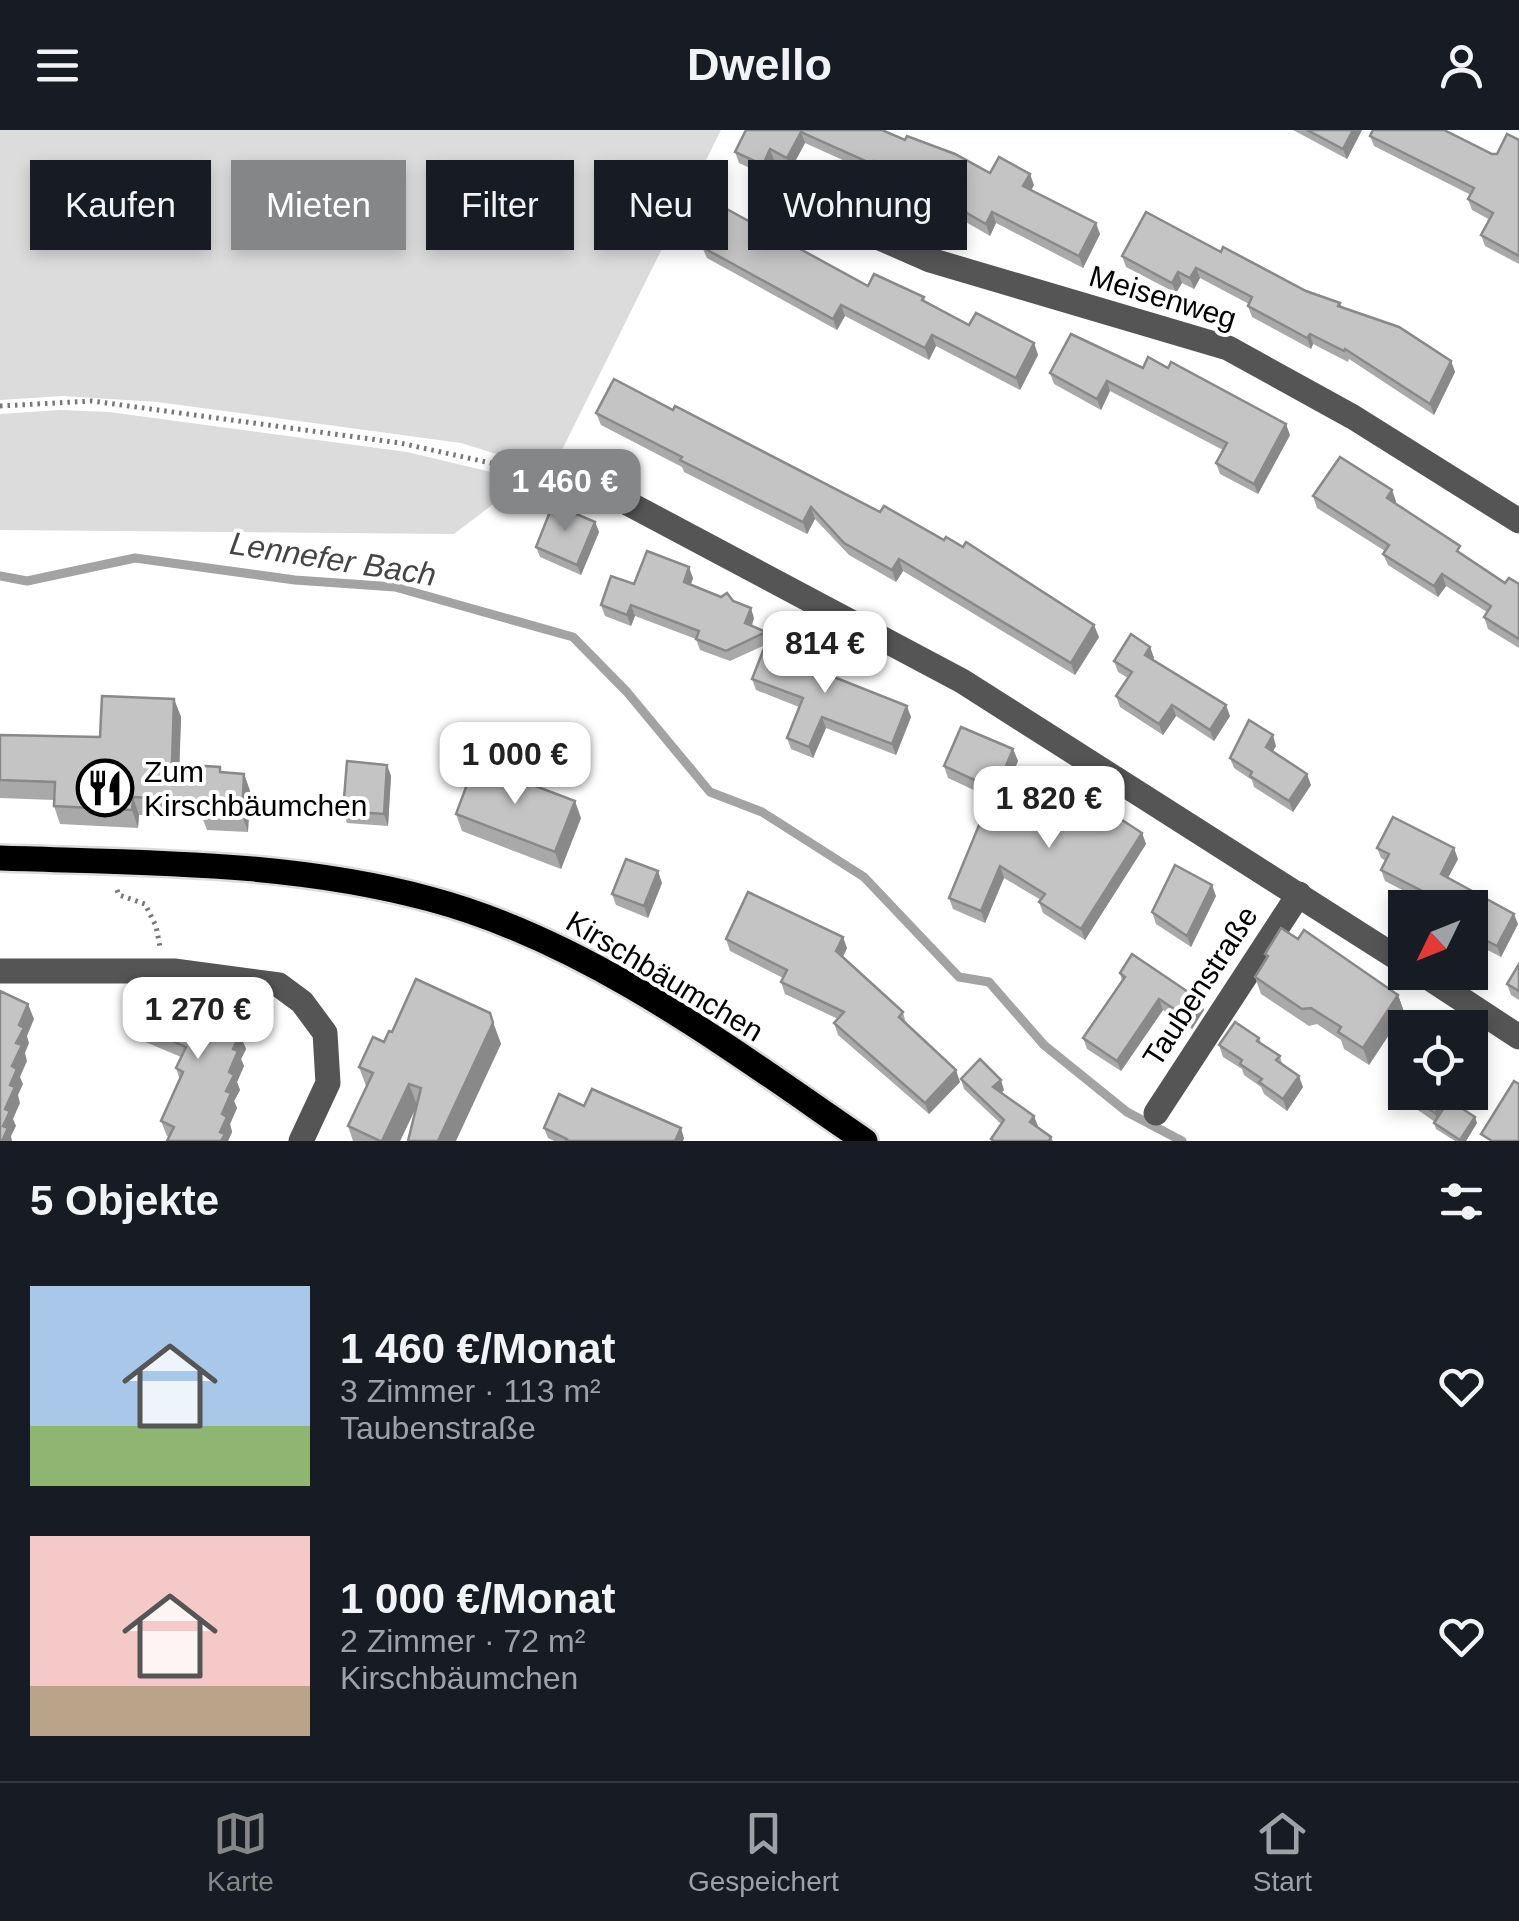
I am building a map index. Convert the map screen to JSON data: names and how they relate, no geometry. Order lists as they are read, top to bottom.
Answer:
{
  "streets": {
    "main road": ["Kirschbäumchen"],
    "street": ["Meisenweg", "Taubenstraße"]
  },
  "water": ["Lennefer Bach"],
  "places": {
    "restaurant": ["Zum Kirschbäumchen"]
  },
  "north": "bottom left",
  "page": {
    "header": "Dwello",
    "chip": [
      "Kaufen",
      "Mieten",
      "Filter",
      "Neu",
      "Wohnung"
    ],
    "price": [
      "1 460 €",
      "814 €",
      "1 000 €",
      "1 820 €",
      "1 270 €"
    ],
    "heading": "5 Objekte",
    "list": [
      {
        "name": "1 460 €/Monat",
        "note": "3 Zimmer · 113 m² · Taubenstraße"
      },
      {
        "name": "1 000 €/Monat",
        "note": "2 Zimmer · 72 m² · Kirschbäumchen"
      }
    ],
    "tabs": ["Karte", "Gespeichert", "Start"]
  }
}
